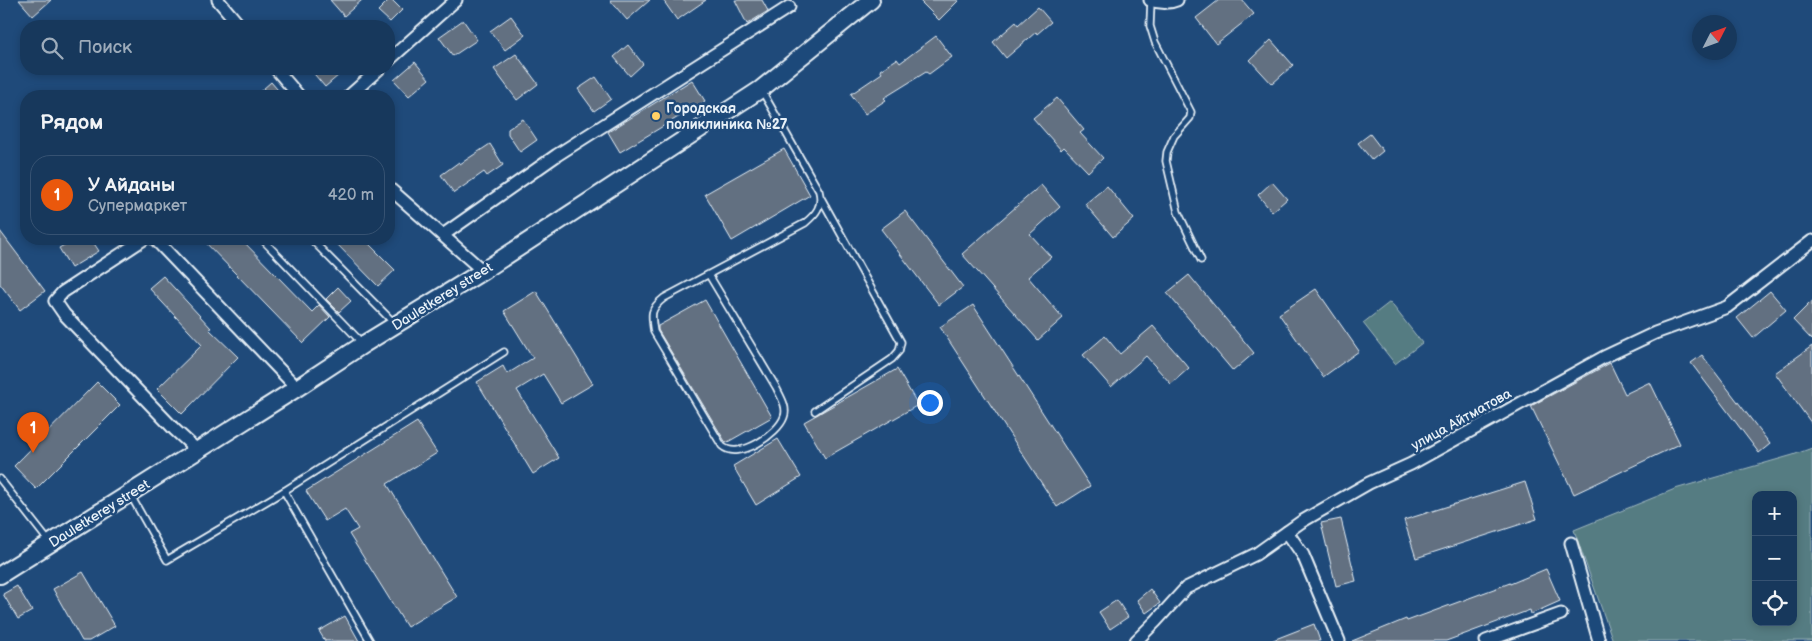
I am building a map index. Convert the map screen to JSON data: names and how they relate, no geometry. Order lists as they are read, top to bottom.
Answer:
{
  "streets": {
    "main road": ["Dauletkerey street"],
    "street": ["улица Айтматова"]
  },
  "places": ["Городская поликлиника №27"],
  "north": "top right",
  "page": {
    "search": "Поиск",
    "heading": "Рядом",
    "list": [
      {
        "mark": "1",
        "name": "У Айданы",
        "note": "Супермаркет",
        "value": "420 m"
      }
    ],
    "pins": "1",
    "map_buttons": ["+", "−"]
  }
}
